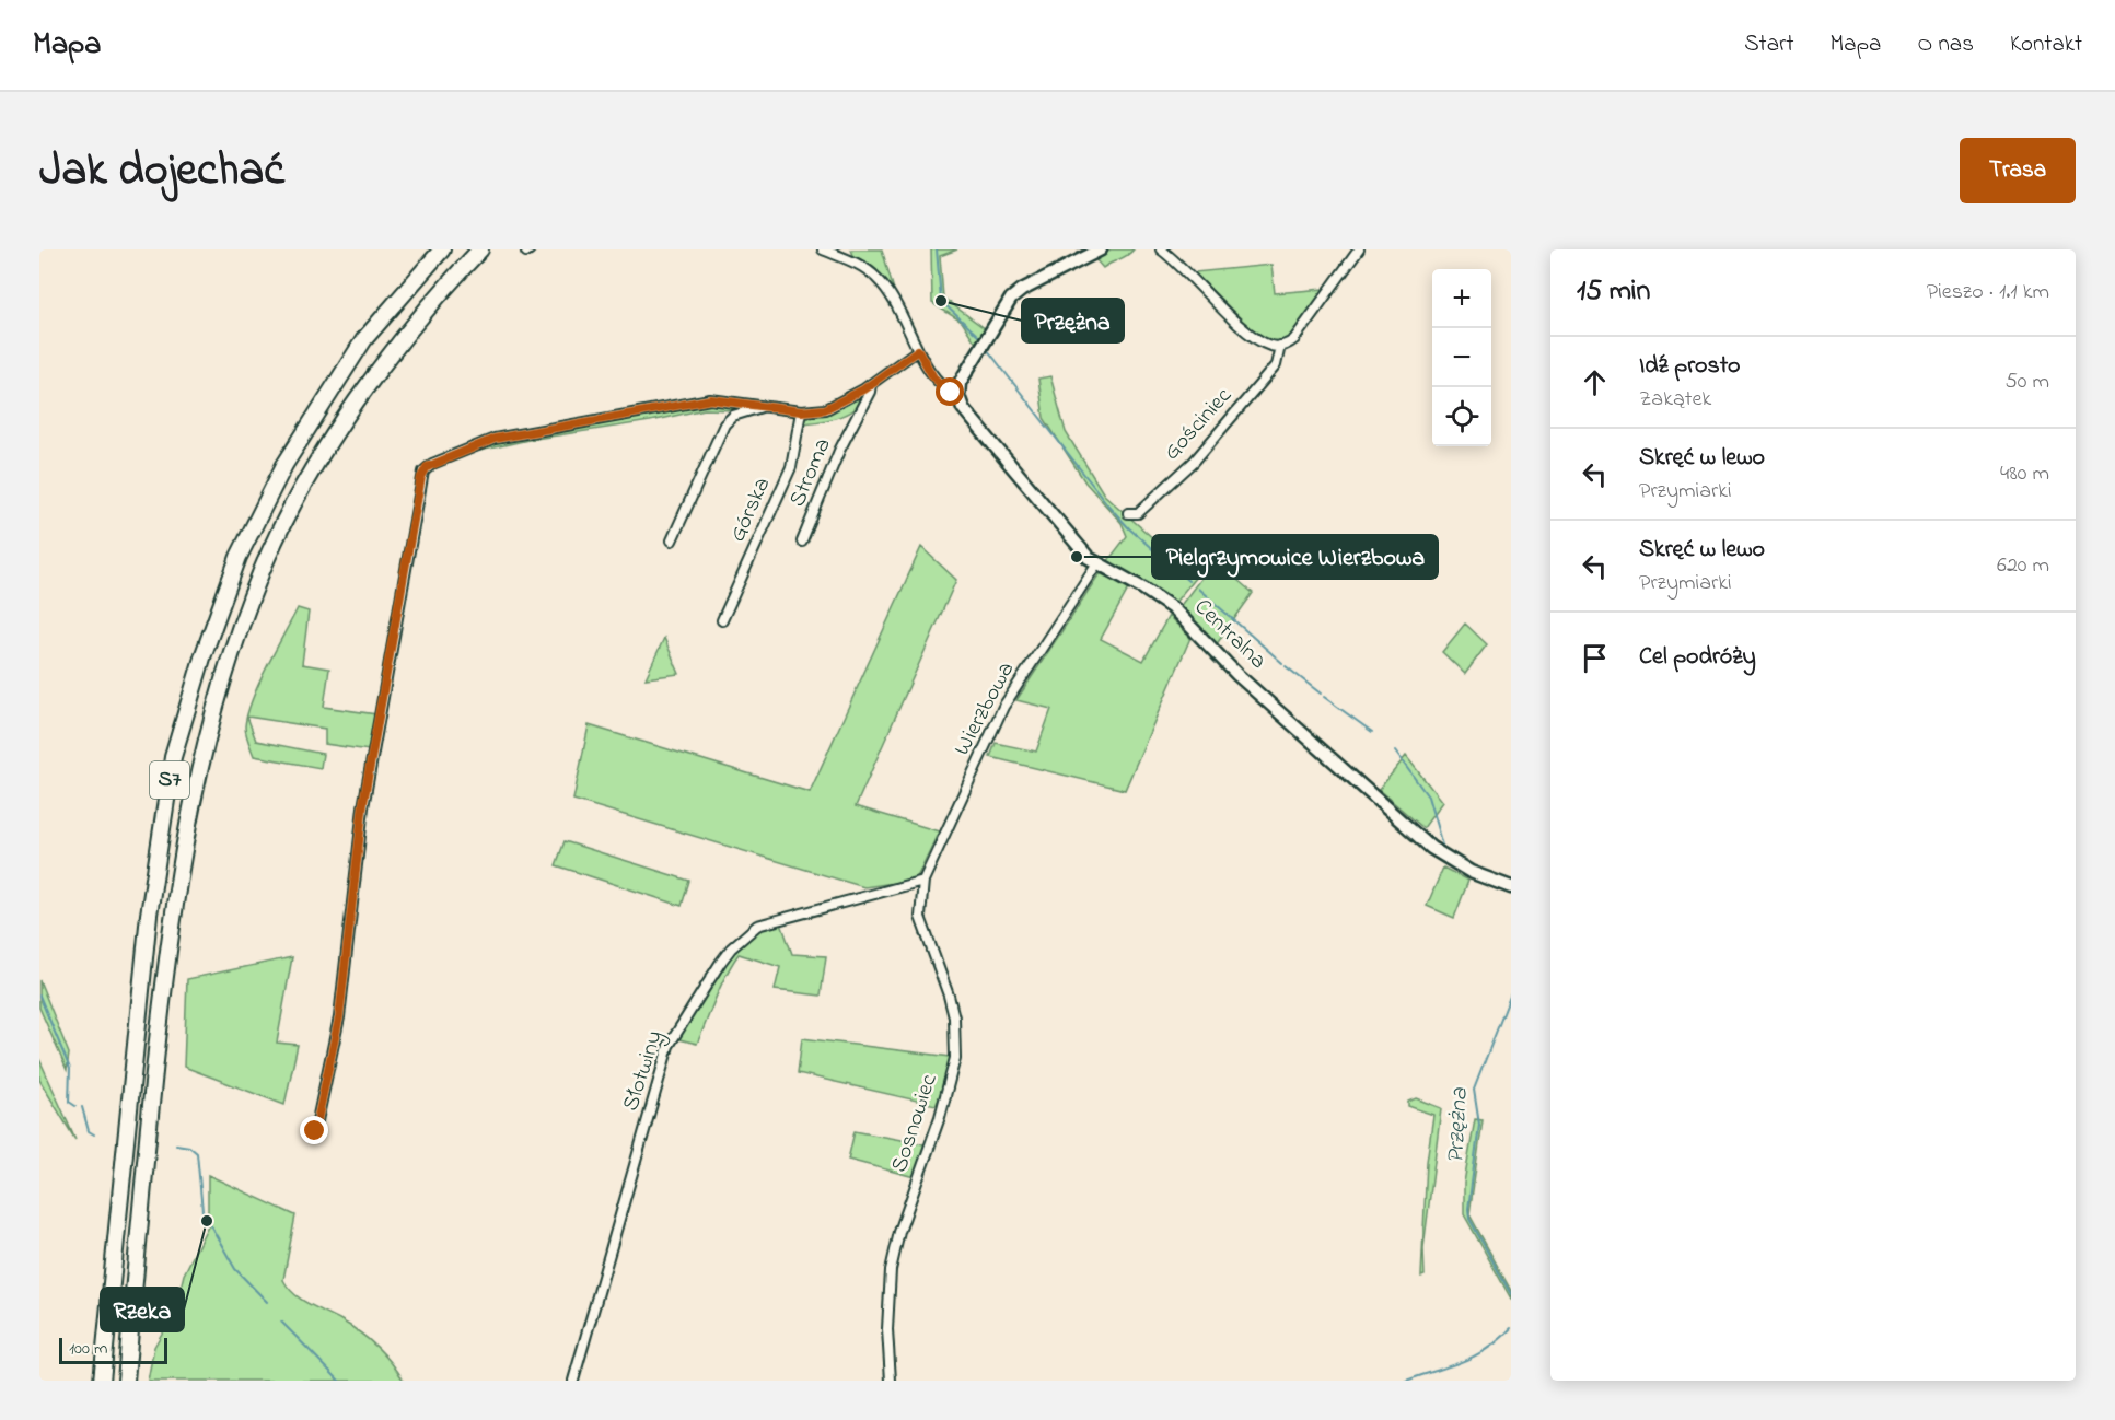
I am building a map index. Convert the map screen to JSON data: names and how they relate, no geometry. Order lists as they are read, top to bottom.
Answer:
{
  "streets": {
    "highway": ["S7"],
    "street": [
      "Gościniec",
      "Stroma",
      "Górska",
      "Centralna",
      "Wierzbowa",
      "Słotwiny",
      "Sosnowiec"
    ]
  },
  "crossings": [
    ["Centralna", "Wierzbowa"],
    ["Wierzbowa", "Słotwiny"],
    ["Wierzbowa", "Sosnowiec"],
    ["Słotwiny", "Sosnowiec"]
  ],
  "water": ["Przężna"],
  "places": ["Przężna", "Pielgrzymowice Wierzbowa", "Rzeka"],
  "scale_bar": "100 m",
  "page": {
    "header": "Mapa",
    "nav": [
      "Start",
      "Mapa",
      "O nas",
      "Kontakt"
    ],
    "title": "Jak dojechać",
    "buttons": "Trasa",
    "heading": ["15 min", "Pieszo · 1.1 km"],
    "map_buttons": ["+", "−"],
    "list": [
      ["Idź prosto", "Zakątek", "50 m"],
      ["Skręć w lewo", "Przymiarki", "480 m"],
      ["Skręć w lewo", "Przymiarki", "620 m"],
      "Cel podróży"
    ],
    "scale": "100 m"
  }
}
